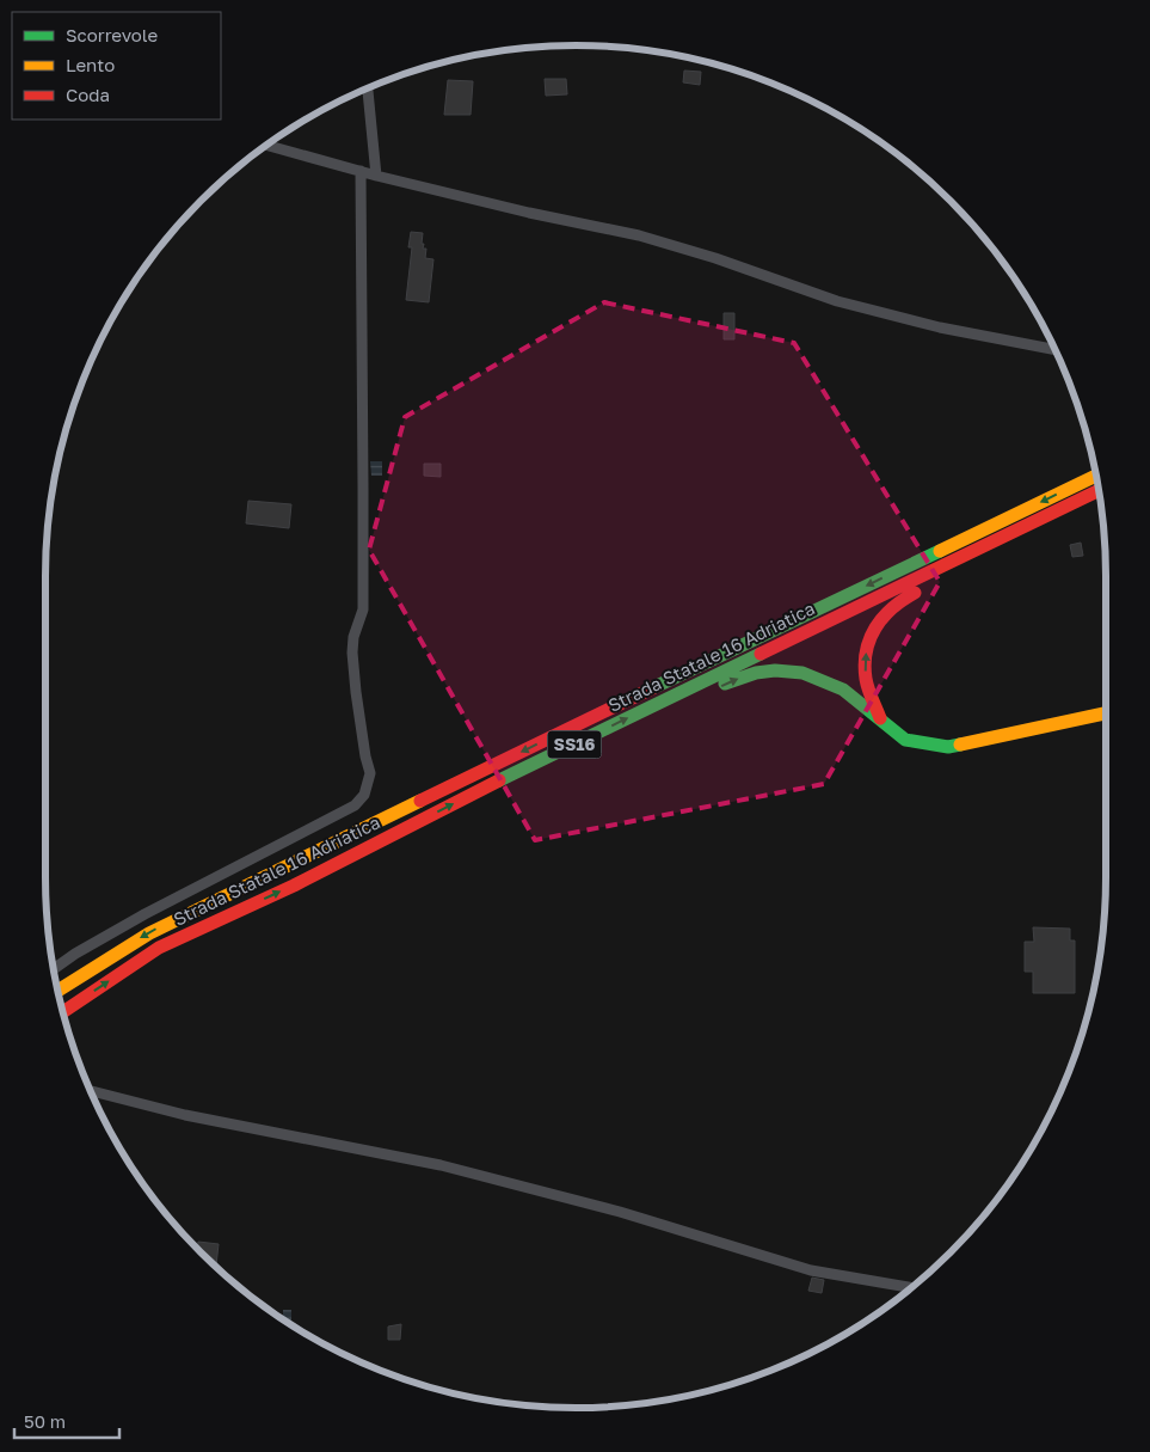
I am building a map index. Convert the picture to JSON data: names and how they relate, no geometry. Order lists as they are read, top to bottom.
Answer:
{
  "streets": {
    "highway": ["Strada Statale 16 Adriatica", "SS16"]
  },
  "legend": ["Scorrevole", "Lento", "Coda"],
  "scale_bar": "50 m"
}
